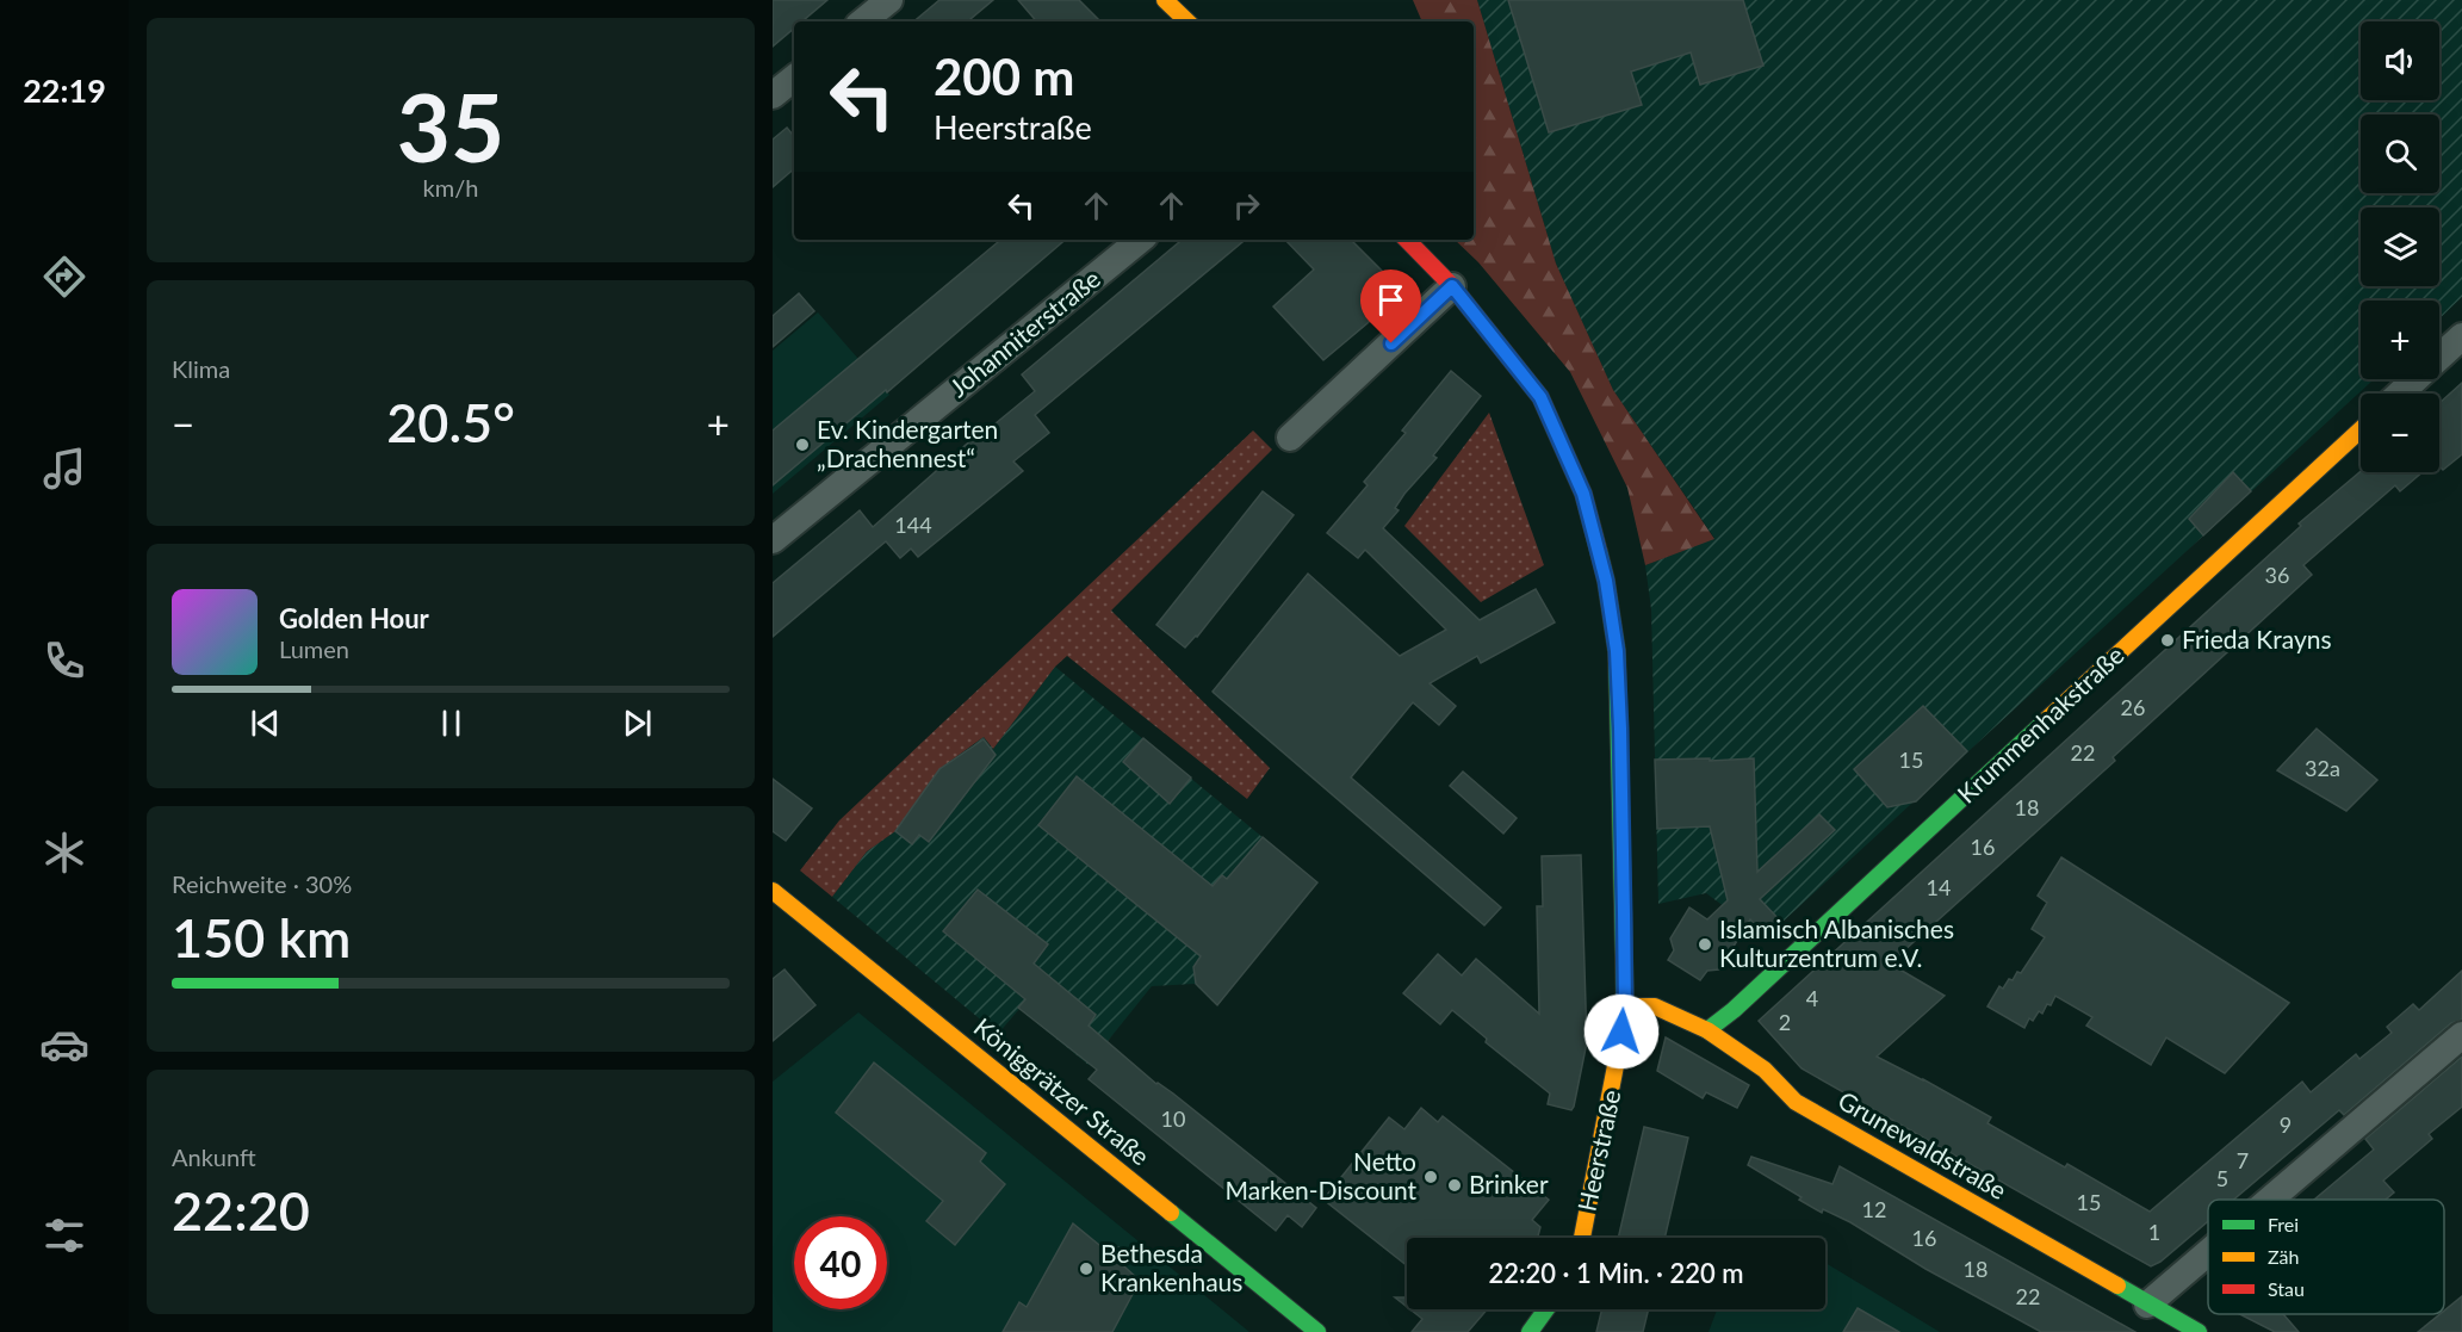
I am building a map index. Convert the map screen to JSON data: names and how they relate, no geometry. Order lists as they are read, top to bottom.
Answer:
{
  "streets": {
    "street": [
      "Johanniterstraße",
      "Krummenhakstraße",
      "Königgrätzer Straße",
      "Grunewaldstraße",
      "Heerstraße"
    ]
  },
  "crossings": [
    ["Krummenhakstraße", "Grunewaldstraße"],
    ["Grunewaldstraße", "Heerstraße"]
  ],
  "places": [
    "Ev. Kindergarten „Drachennest“",
    "Frieda Krayns",
    "Islamisch Albanisches Kulturzentrum e.V.",
    "Netto Marken-Discount",
    "Brinker",
    "Bethesda Krankenhaus"
  ],
  "house_numbers": [
    "144",
    "36",
    "26",
    "22",
    "15",
    "32a",
    "18",
    "16",
    "14",
    "4",
    "2",
    "10",
    "9",
    "7",
    "5",
    "15",
    "12",
    "1",
    "16",
    "18",
    "22"
  ],
  "legend": ["Frei", "Zäh", "Stau"],
  "page": {
    "tabs": "22:19",
    "tile": [
      ["35", "km/h"],
      "Klima",
      ["Reichweite · 30%", "150 km"],
      ["Ankunft", "22:20"]
    ],
    "map_buttons": ["+", "−"],
    "turn": ["200 m", "Heerstraße"],
    "heat": ["−", "20.5°", "+"],
    "song": ["Golden Hour", "Lumen"],
    "limit": "40",
    "trip": "22:20 · 1 Min. · 220 m"
  }
}
